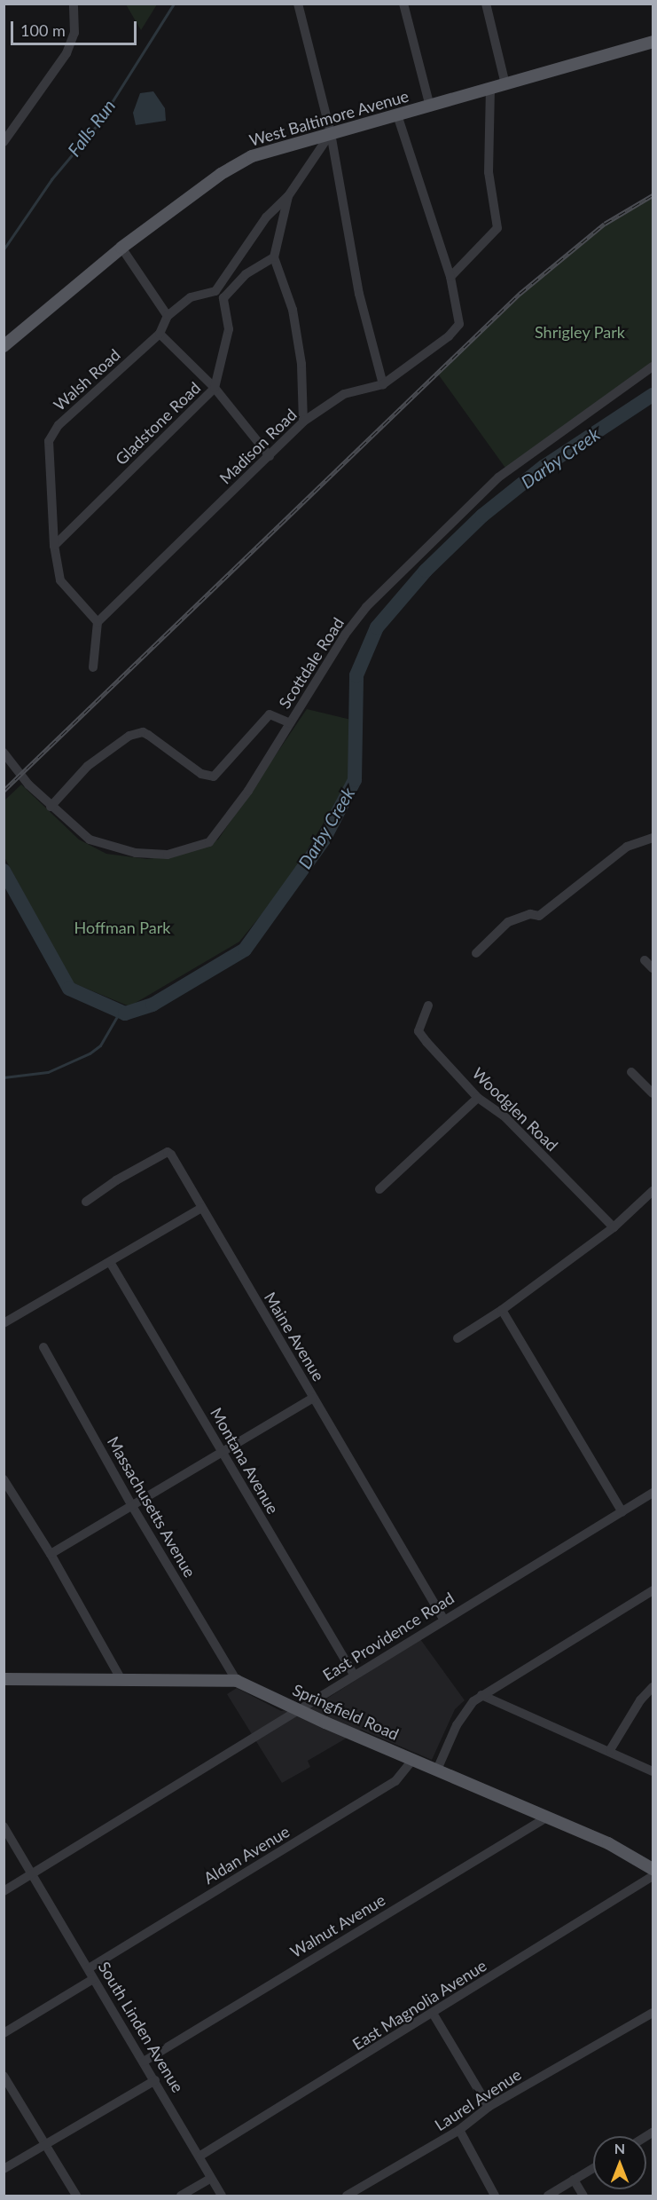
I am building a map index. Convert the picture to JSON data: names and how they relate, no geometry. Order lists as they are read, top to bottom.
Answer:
{
  "streets": {
    "main road": ["West Baltimore Avenue", "Springfield Road"],
    "street": [
      "Walsh Road",
      "Gladstone Road",
      "Madison Road",
      "Scottdale Road",
      "Woodglen Road",
      "Maine Avenue",
      "Montana Avenue",
      "Massachusetts Avenue",
      "East Providence Road",
      "Aldan Avenue",
      "Walnut Avenue",
      "East Magnolia Avenue",
      "South Linden Avenue",
      "Laurel Avenue"
    ]
  },
  "crossings": [
    ["Walsh Road", "Gladstone Road"],
    ["Walsh Road", "Madison Road"],
    ["Maine Avenue", "East Providence Road"],
    ["Montana Avenue", "East Providence Road"],
    ["Massachusetts Avenue", "Springfield Road"],
    ["East Providence Road", "Springfield Road"],
    ["East Providence Road", "South Linden Avenue"],
    ["Springfield Road", "Aldan Avenue"],
    ["Springfield Road", "Walnut Avenue"],
    ["Aldan Avenue", "South Linden Avenue"],
    ["Walnut Avenue", "South Linden Avenue"],
    ["East Magnolia Avenue", "South Linden Avenue"]
  ],
  "water": ["Falls Run", "Darby Creek"],
  "parks": ["Shrigley Park", "Hoffman Park"],
  "scale_bar": "100 m",
  "north": "top"
}
